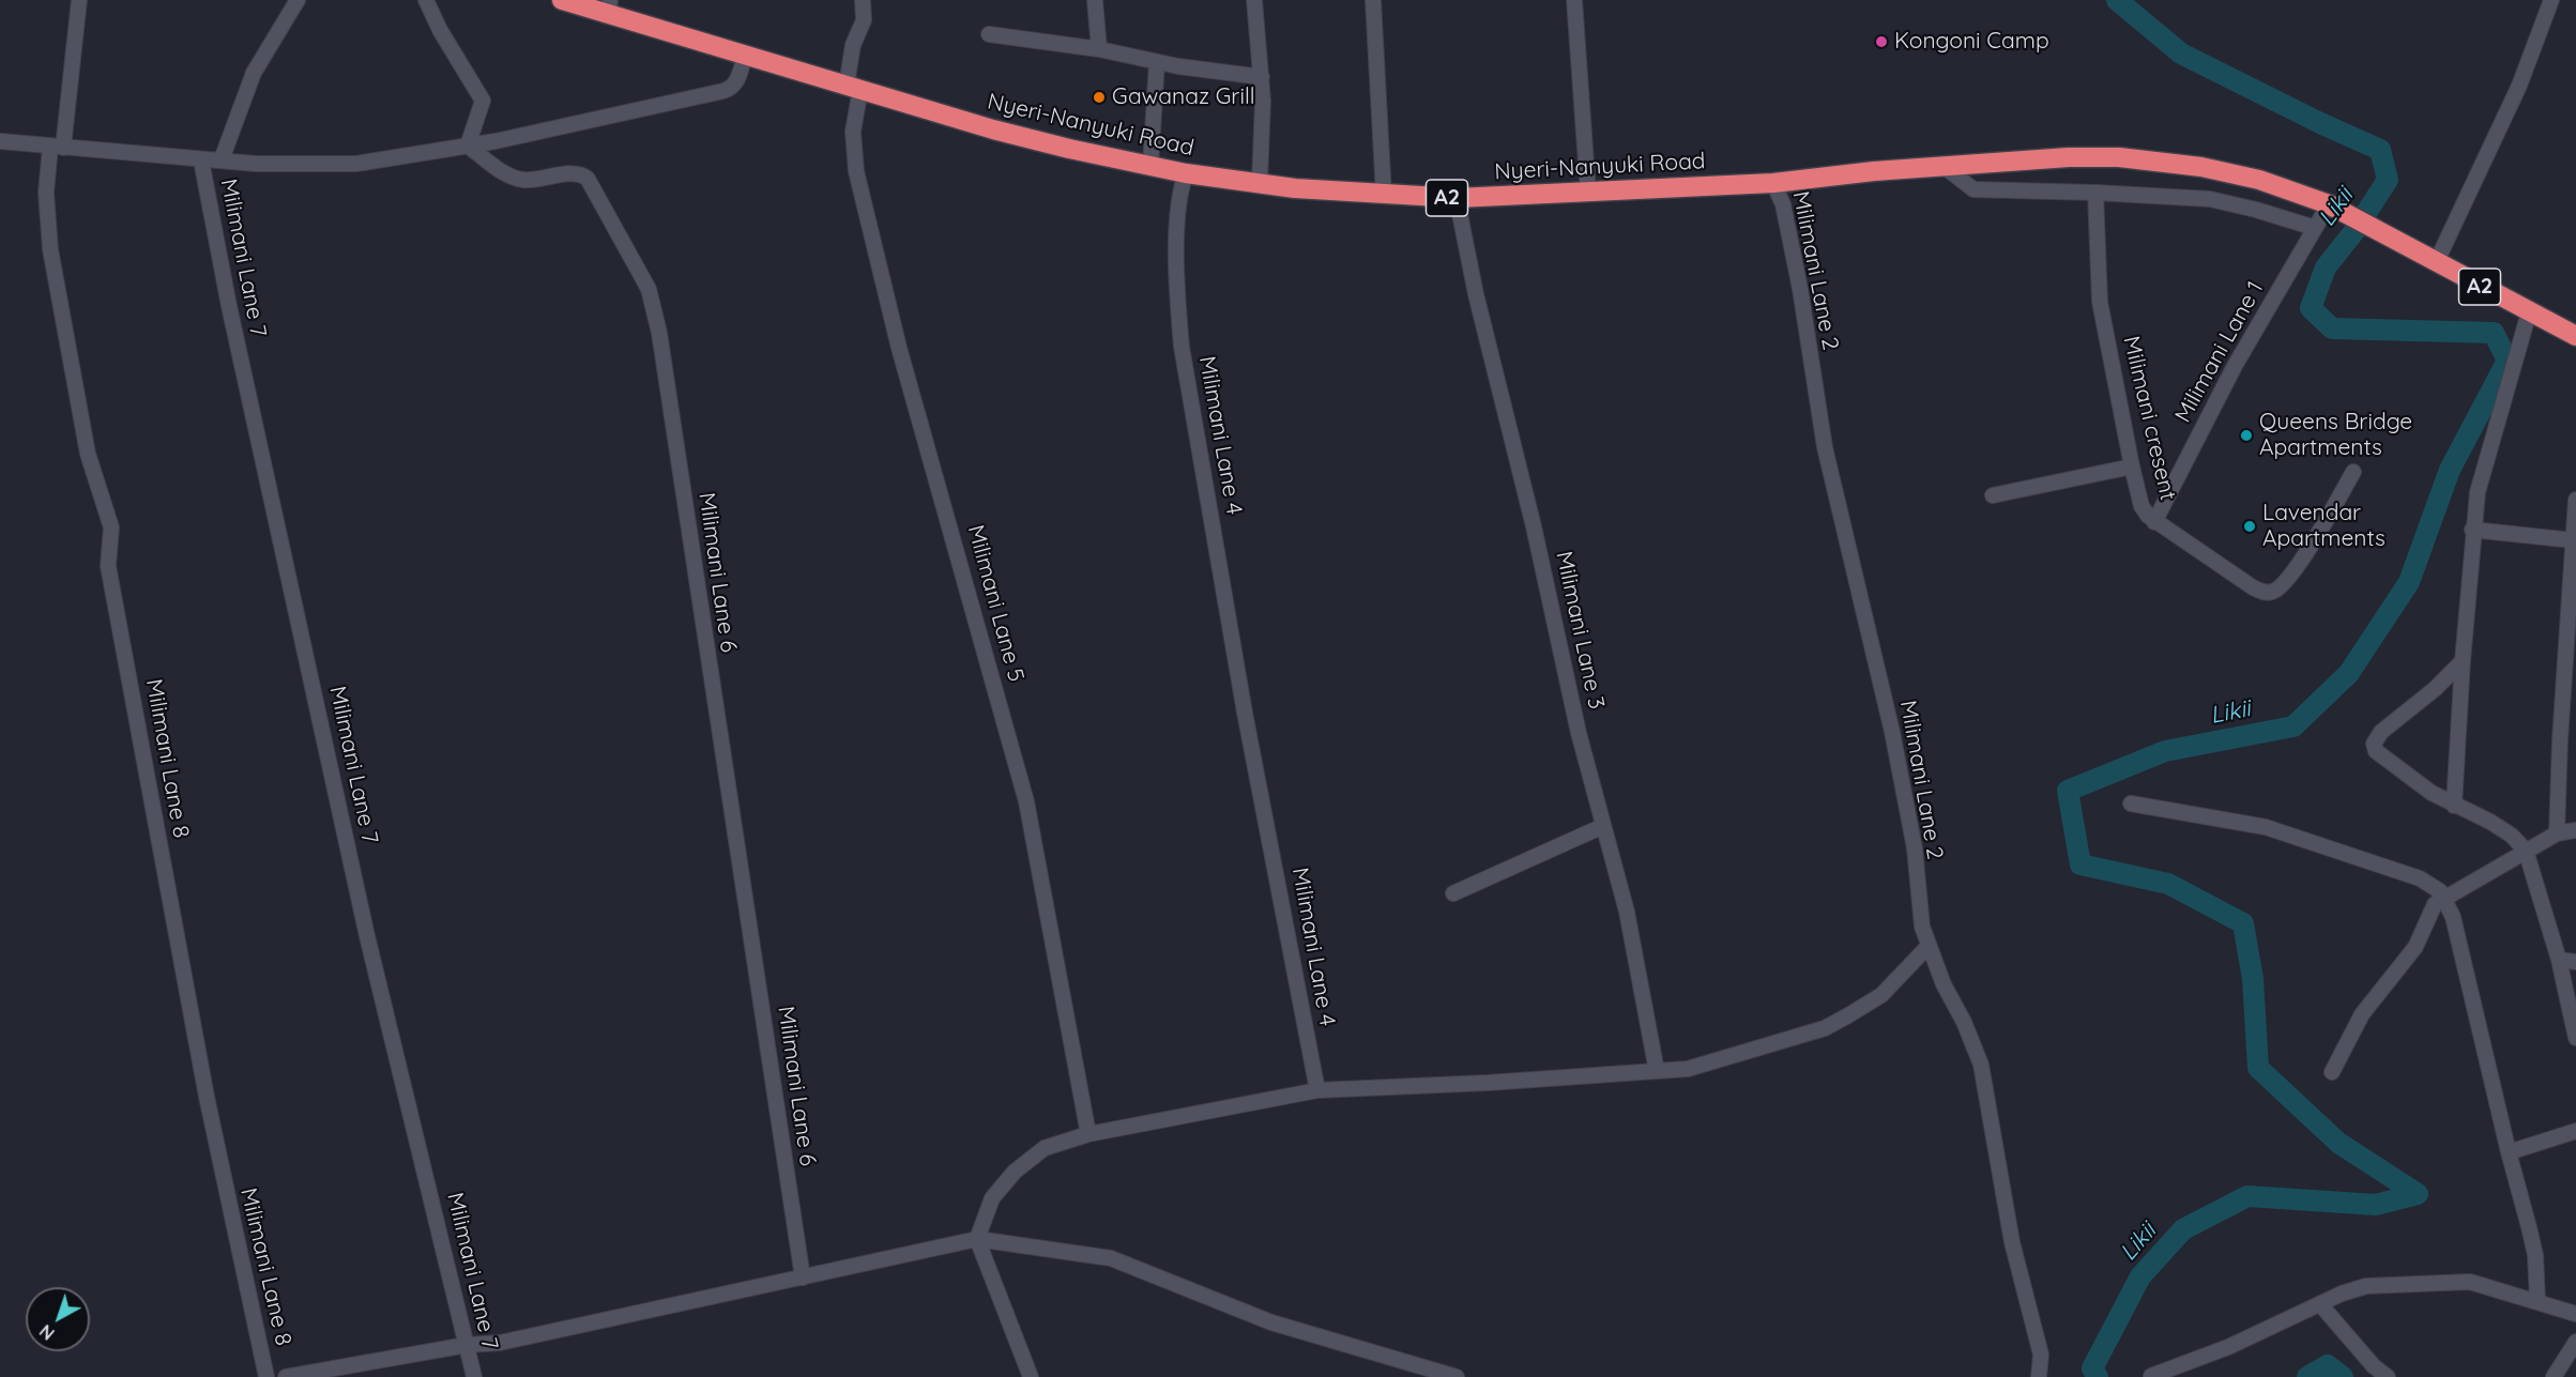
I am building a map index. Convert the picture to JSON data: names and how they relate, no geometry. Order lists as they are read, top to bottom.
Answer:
{
  "streets": {
    "highway": ["Nyeri-Nanyuki Road", "A2"],
    "street": [
      "Milimani Lane 7",
      "Milimani Lane 2",
      "Milimani Lane 1",
      "Milimani cresent",
      "Milimani Lane 4",
      "Milimani Lane 6",
      "Milimani Lane 5",
      "Milimani Lane 3",
      "Milimani Lane 8"
    ]
  },
  "crossings": [
    ["Nyeri-Nanyuki Road", "A2"],
    ["Nyeri-Nanyuki Road", "Milimani Lane 2"],
    ["Nyeri-Nanyuki Road", "Milimani Lane 1"],
    ["Nyeri-Nanyuki Road", "Milimani Lane 4"],
    ["Nyeri-Nanyuki Road", "Milimani Lane 5"],
    ["Nyeri-Nanyuki Road", "Milimani Lane 3"],
    ["Milimani Lane 1", "Milimani cresent"]
  ],
  "water": ["Likii"],
  "places": [
    "Kongoni Camp",
    "Gawanaz Grill",
    "Queens Bridge Apartments",
    "Lavendar Apartments"
  ],
  "north": "bottom left"
}
